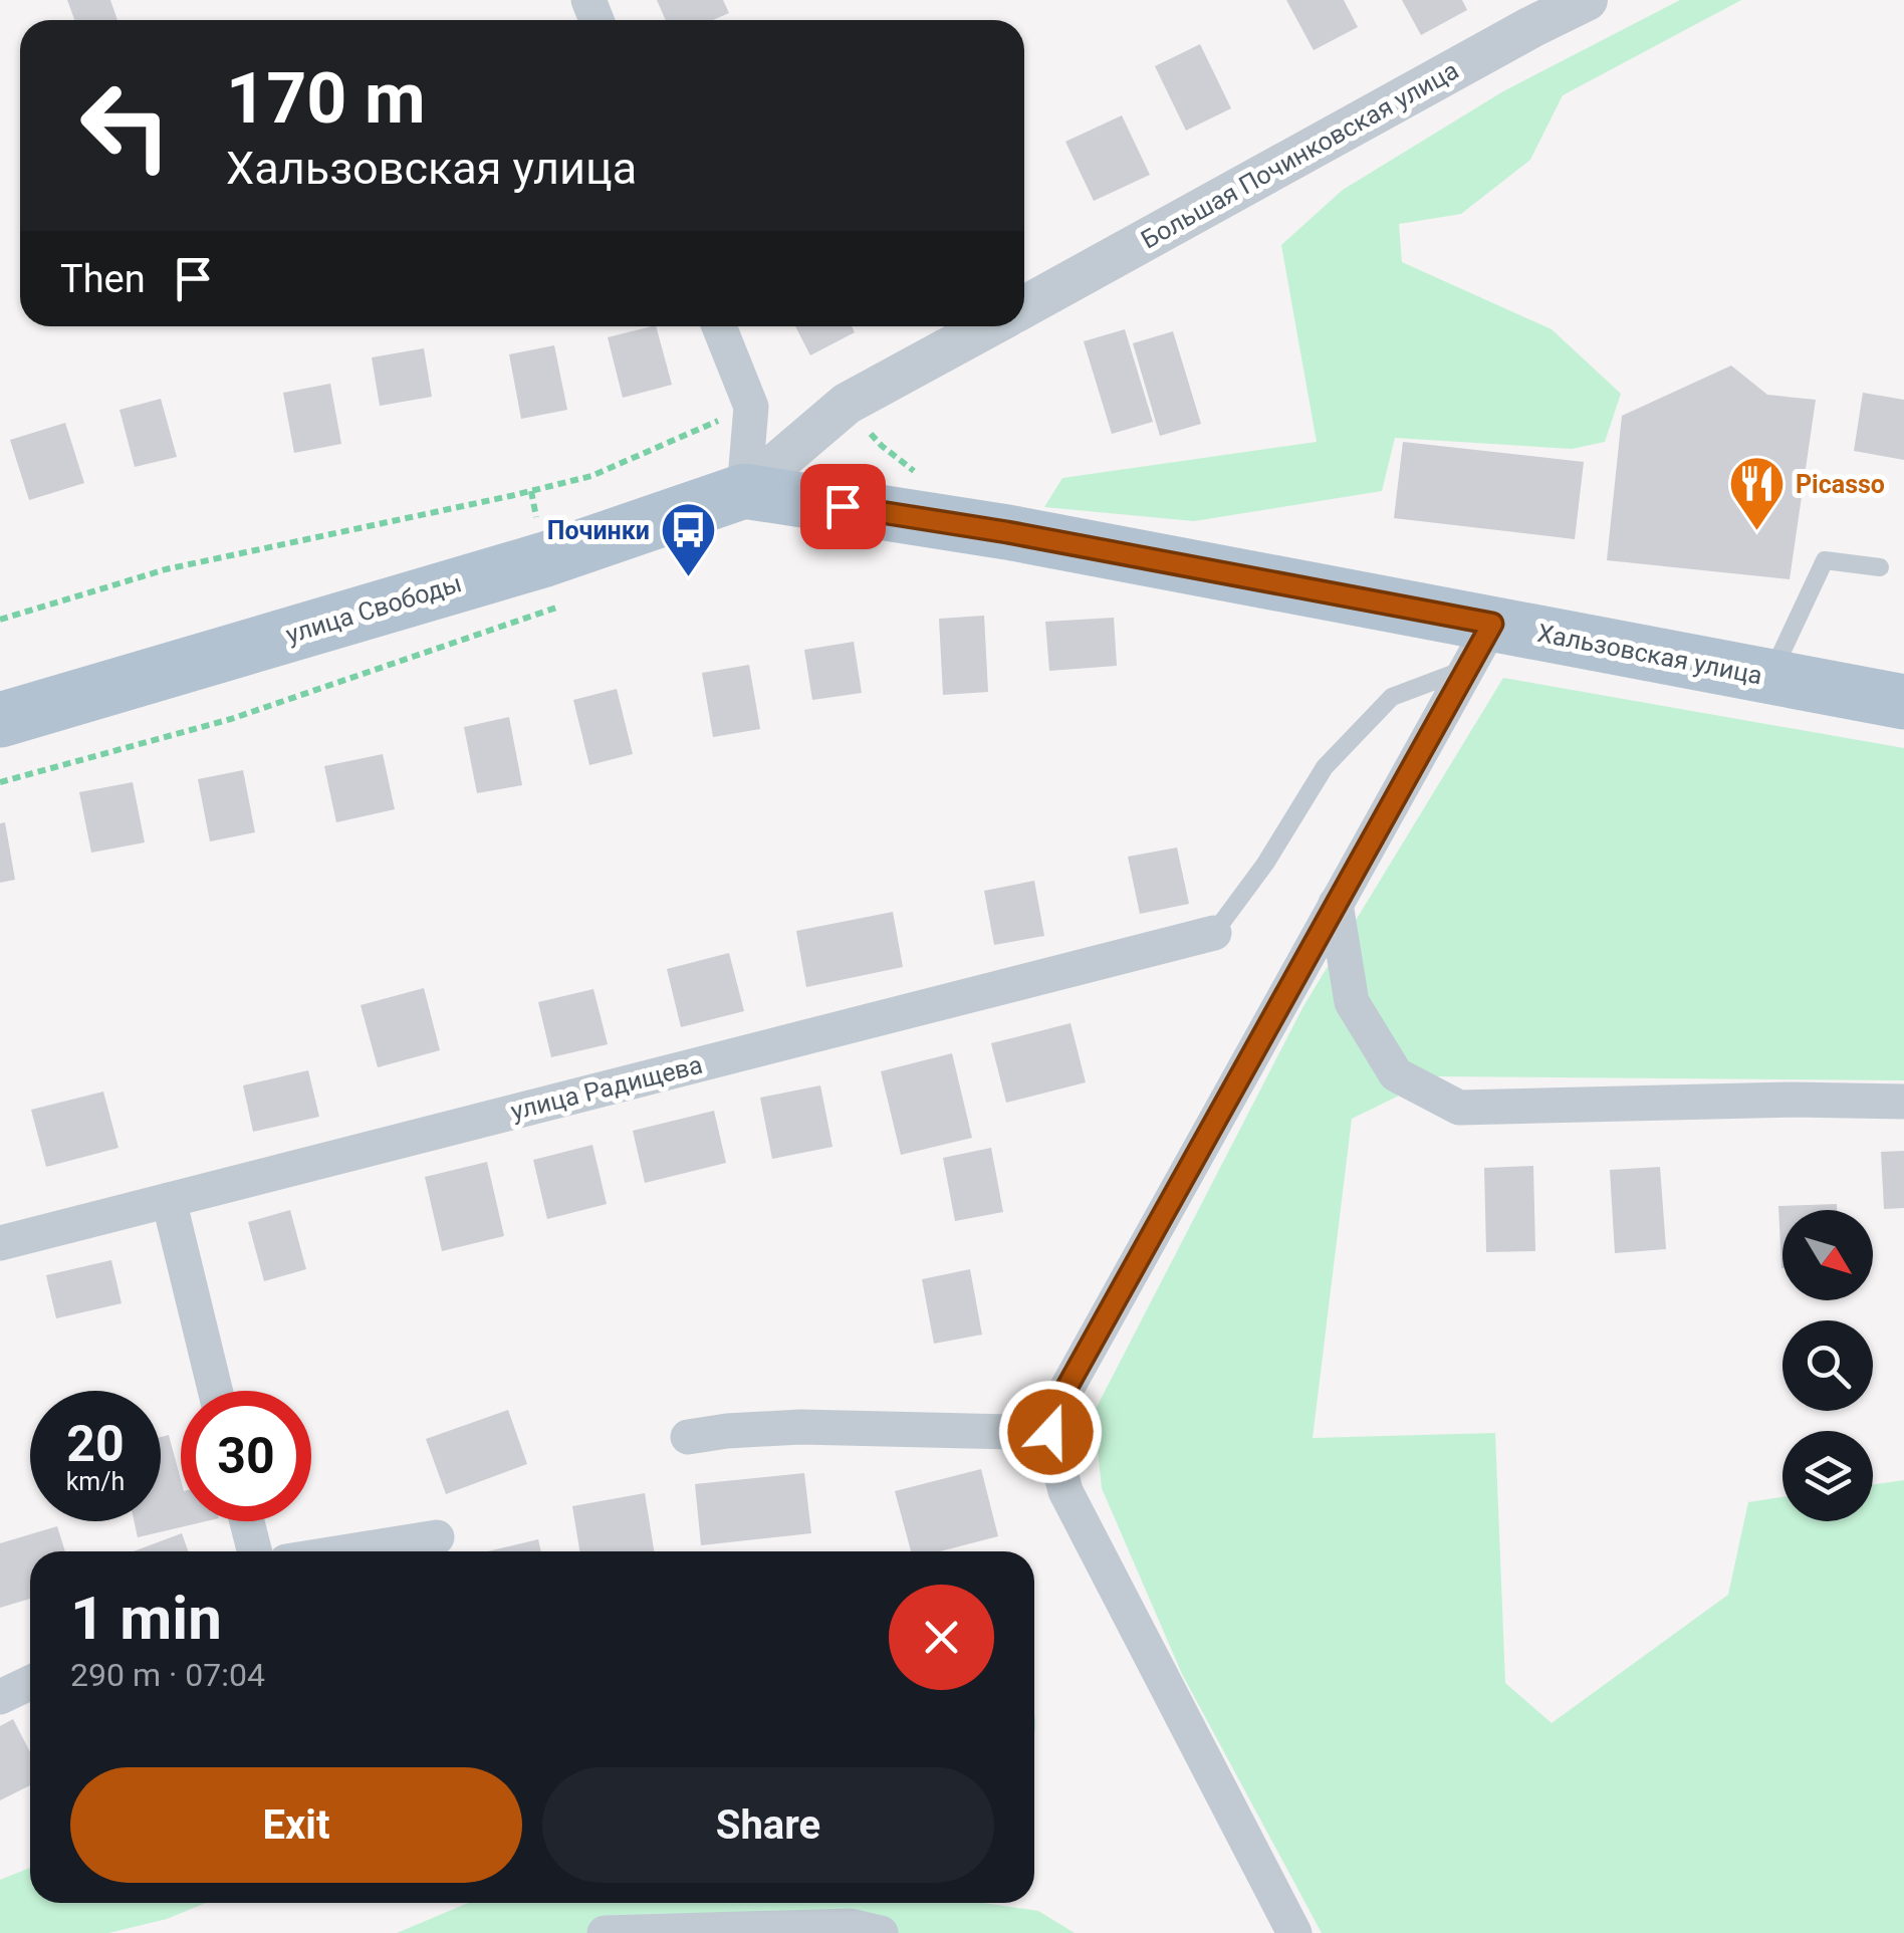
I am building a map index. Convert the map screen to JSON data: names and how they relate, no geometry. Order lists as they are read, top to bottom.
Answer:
{
  "streets": {
    "main road": ["улица Свободы", "Хальзовская улица"],
    "street": ["Большая Починковская улица", "улица Радищева"]
  },
  "crossings": [
    ["улица Свободы", "Хальзовская улица"]
  ],
  "places": {
    "restaurant": ["Picasso"],
    "bus stop": ["Починки"]
  },
  "north": "bottom right",
  "page": {
    "turn": ["170 m", "Хальзовская улица"],
    "then": "Then",
    "speed": "20 km/h",
    "limit": "30",
    "heading": ["1 min", "290 m · 07:04"],
    "buttons": ["Exit", "Share"]
  }
}
